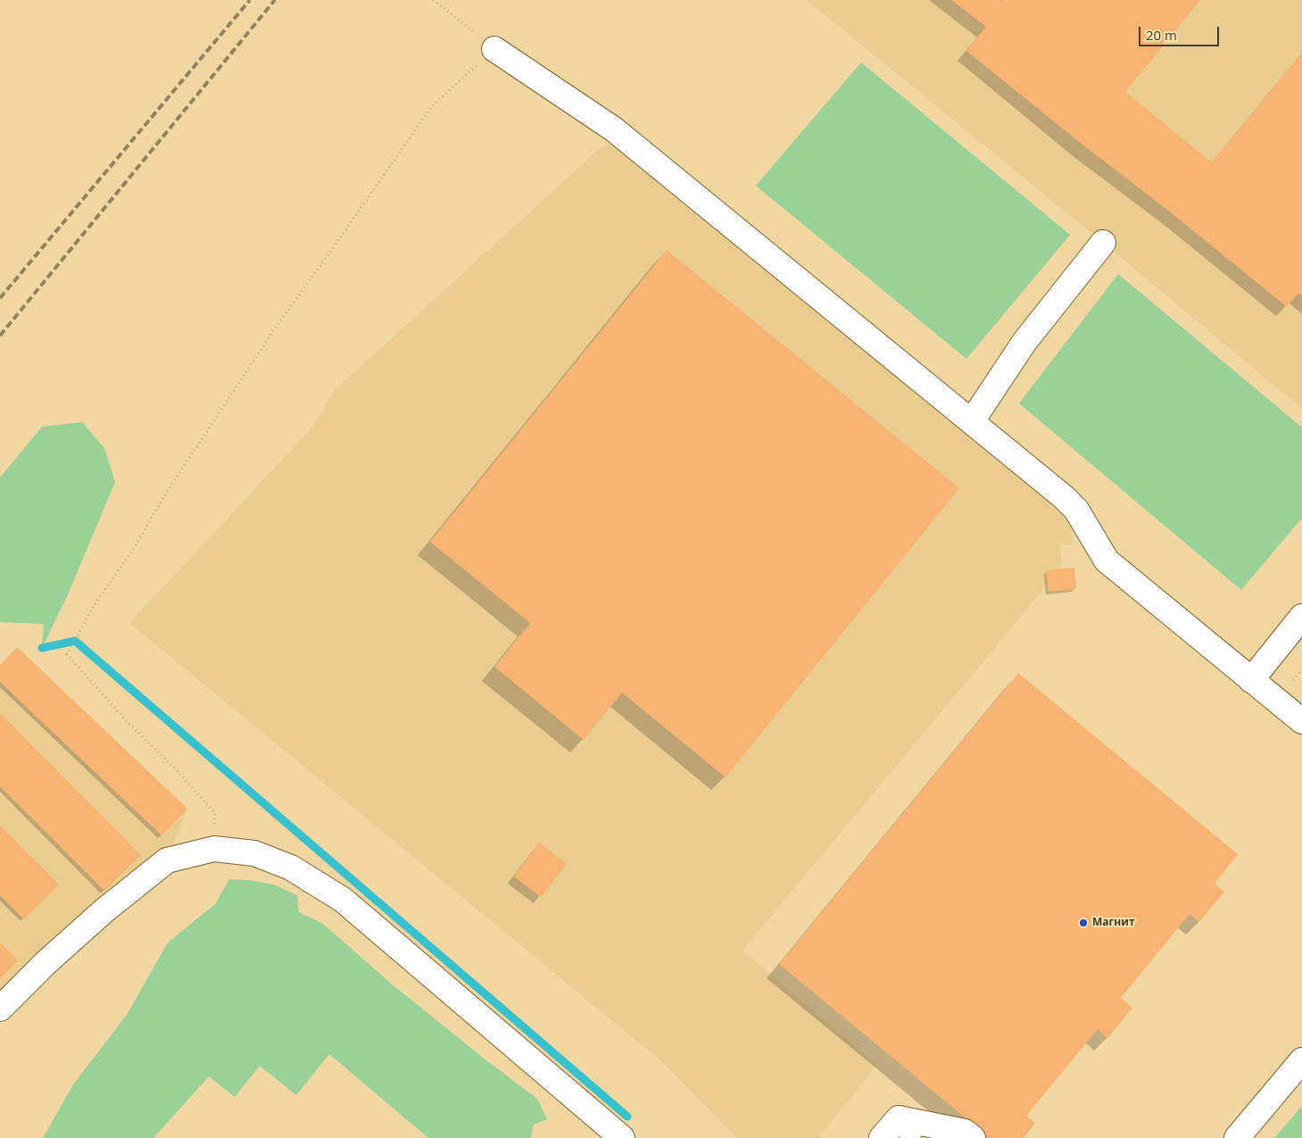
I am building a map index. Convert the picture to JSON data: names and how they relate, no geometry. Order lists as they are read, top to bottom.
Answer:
{
  "places": ["Магнит"],
  "scale_bar": "20 m"
}
